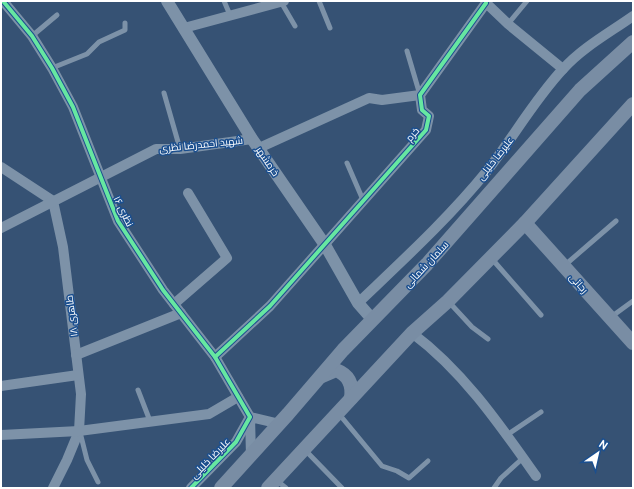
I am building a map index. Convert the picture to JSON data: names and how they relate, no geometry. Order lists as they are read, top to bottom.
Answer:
{
  "streets": {
    "main road": ["سلمان شمالی", "رجائی"],
    "street": [
      "خرم",
      "شهید احمدرضا نظری",
      "علیرضا خلیلی",
      "خرمشهر",
      "نظری ۱۶",
      "طاهری ۱۸"
    ]
  },
  "crossings": [
    ["خرم", "شهید احمدرضا نظری"],
    ["خرم", "خرمشهر"],
    ["خرم", "نظری ۱۶"],
    ["شهید احمدرضا نظری", "خرمشهر"],
    ["شهید احمدرضا نظری", "نظری ۱۶"],
    ["شهید احمدرضا نظری", "طاهری ۱۸"],
    ["علیرضا خلیلی", "خرمشهر"],
    ["علیرضا خلیلی", "نظری ۱۶"],
    ["خرمشهر", "سلمان شمالی"]
  ],
  "north": "top right"
}
